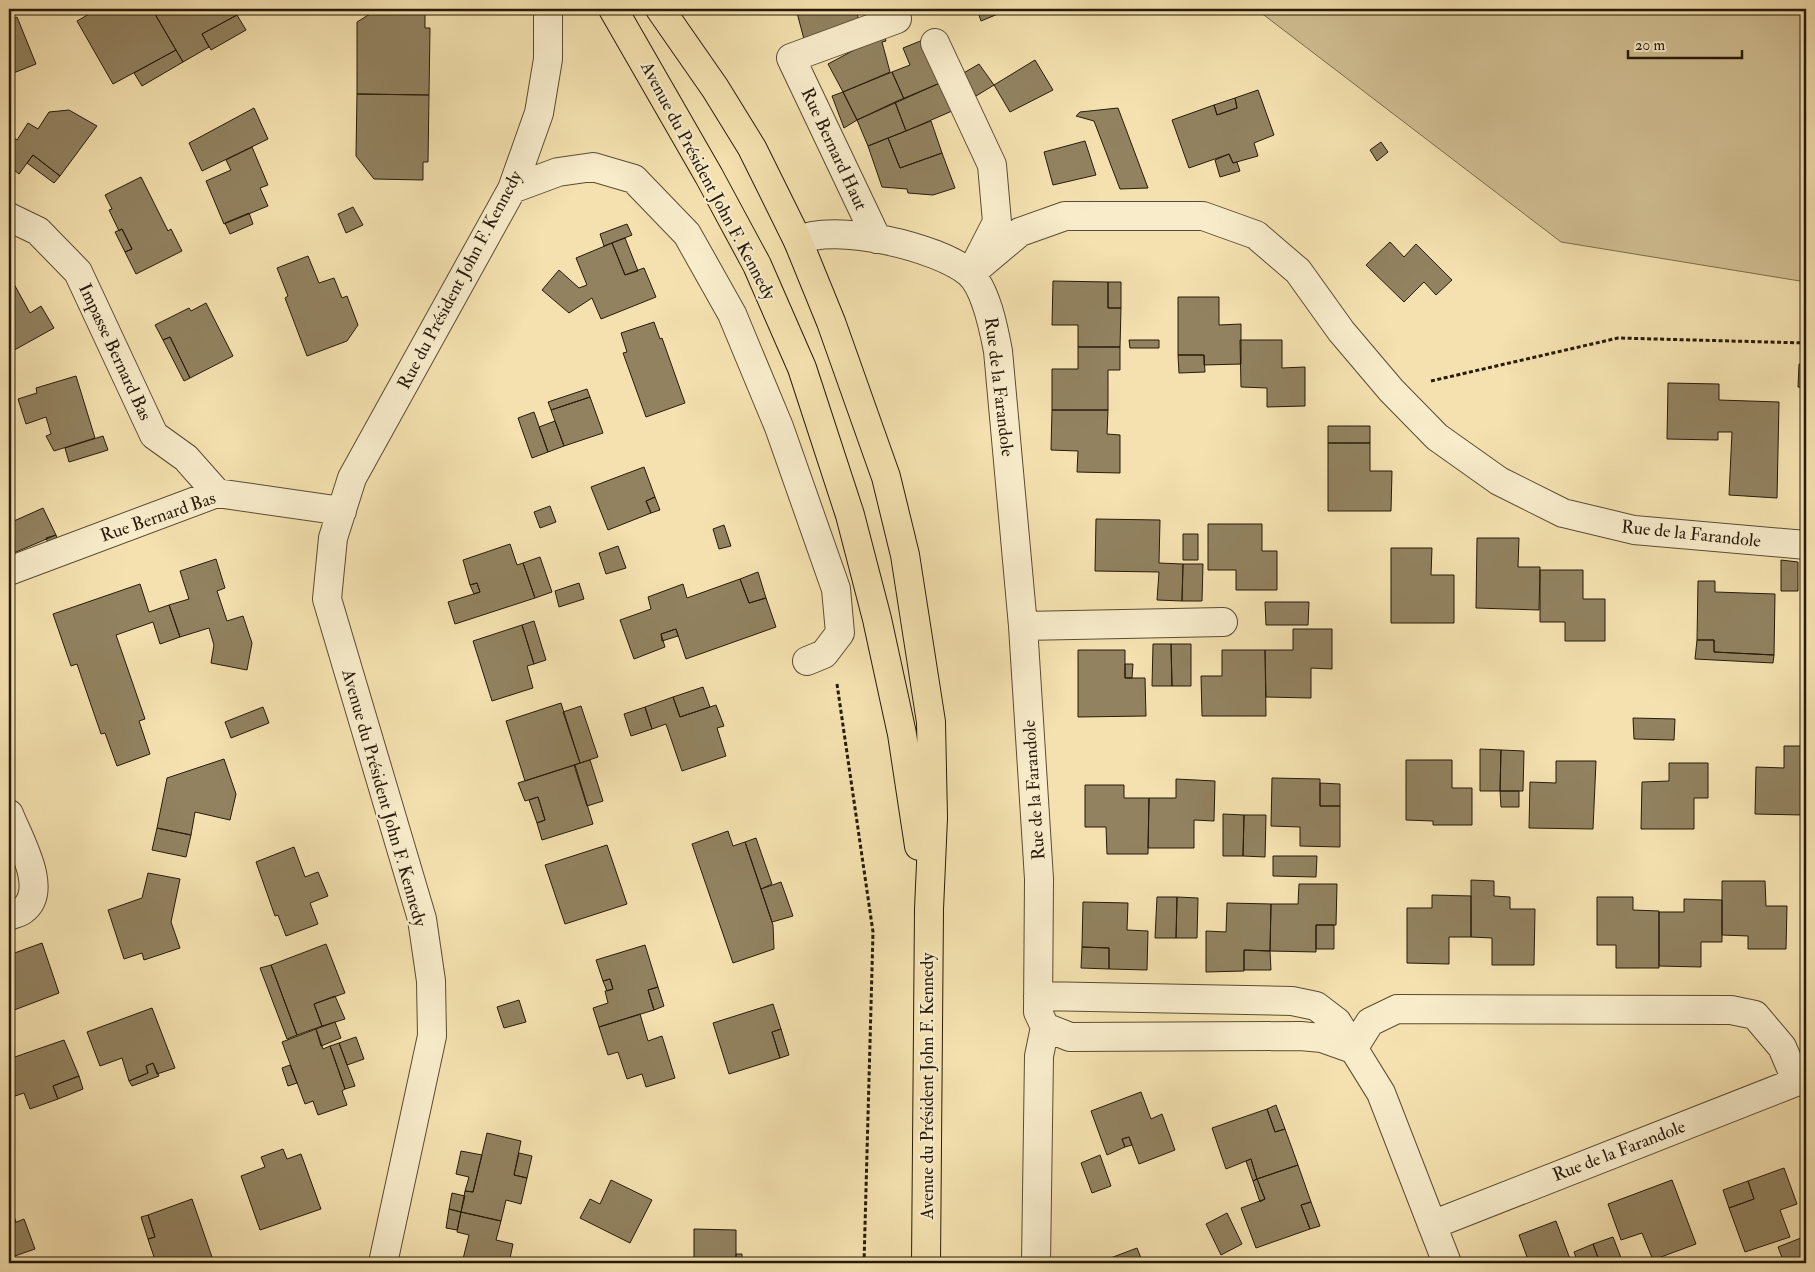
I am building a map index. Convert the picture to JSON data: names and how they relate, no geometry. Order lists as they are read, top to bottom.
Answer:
{
  "streets": {
    "main road": ["Avenue du Président John F. Kennedy"],
    "street": [
      "Rue Bernard Haut",
      "Rue du Président John F. Kennedy",
      "Impasse Bernard Bas",
      "Rue de la Farandole",
      "Rue Bernard Bas"
    ]
  },
  "crossings": [
    ["Rue Bernard Haut", "Avenue du Président John F. Kennedy"],
    ["Rue Bernard Haut", "Rue de la Farandole"],
    ["Avenue du Président John F. Kennedy", "Rue du Président John F. Kennedy"],
    ["Avenue du Président John F. Kennedy", "Rue Bernard Bas"],
    ["Rue du Président John F. Kennedy", "Rue Bernard Bas"],
    ["Impasse Bernard Bas", "Rue Bernard Bas"]
  ],
  "scale_bar": "20 m"
}
